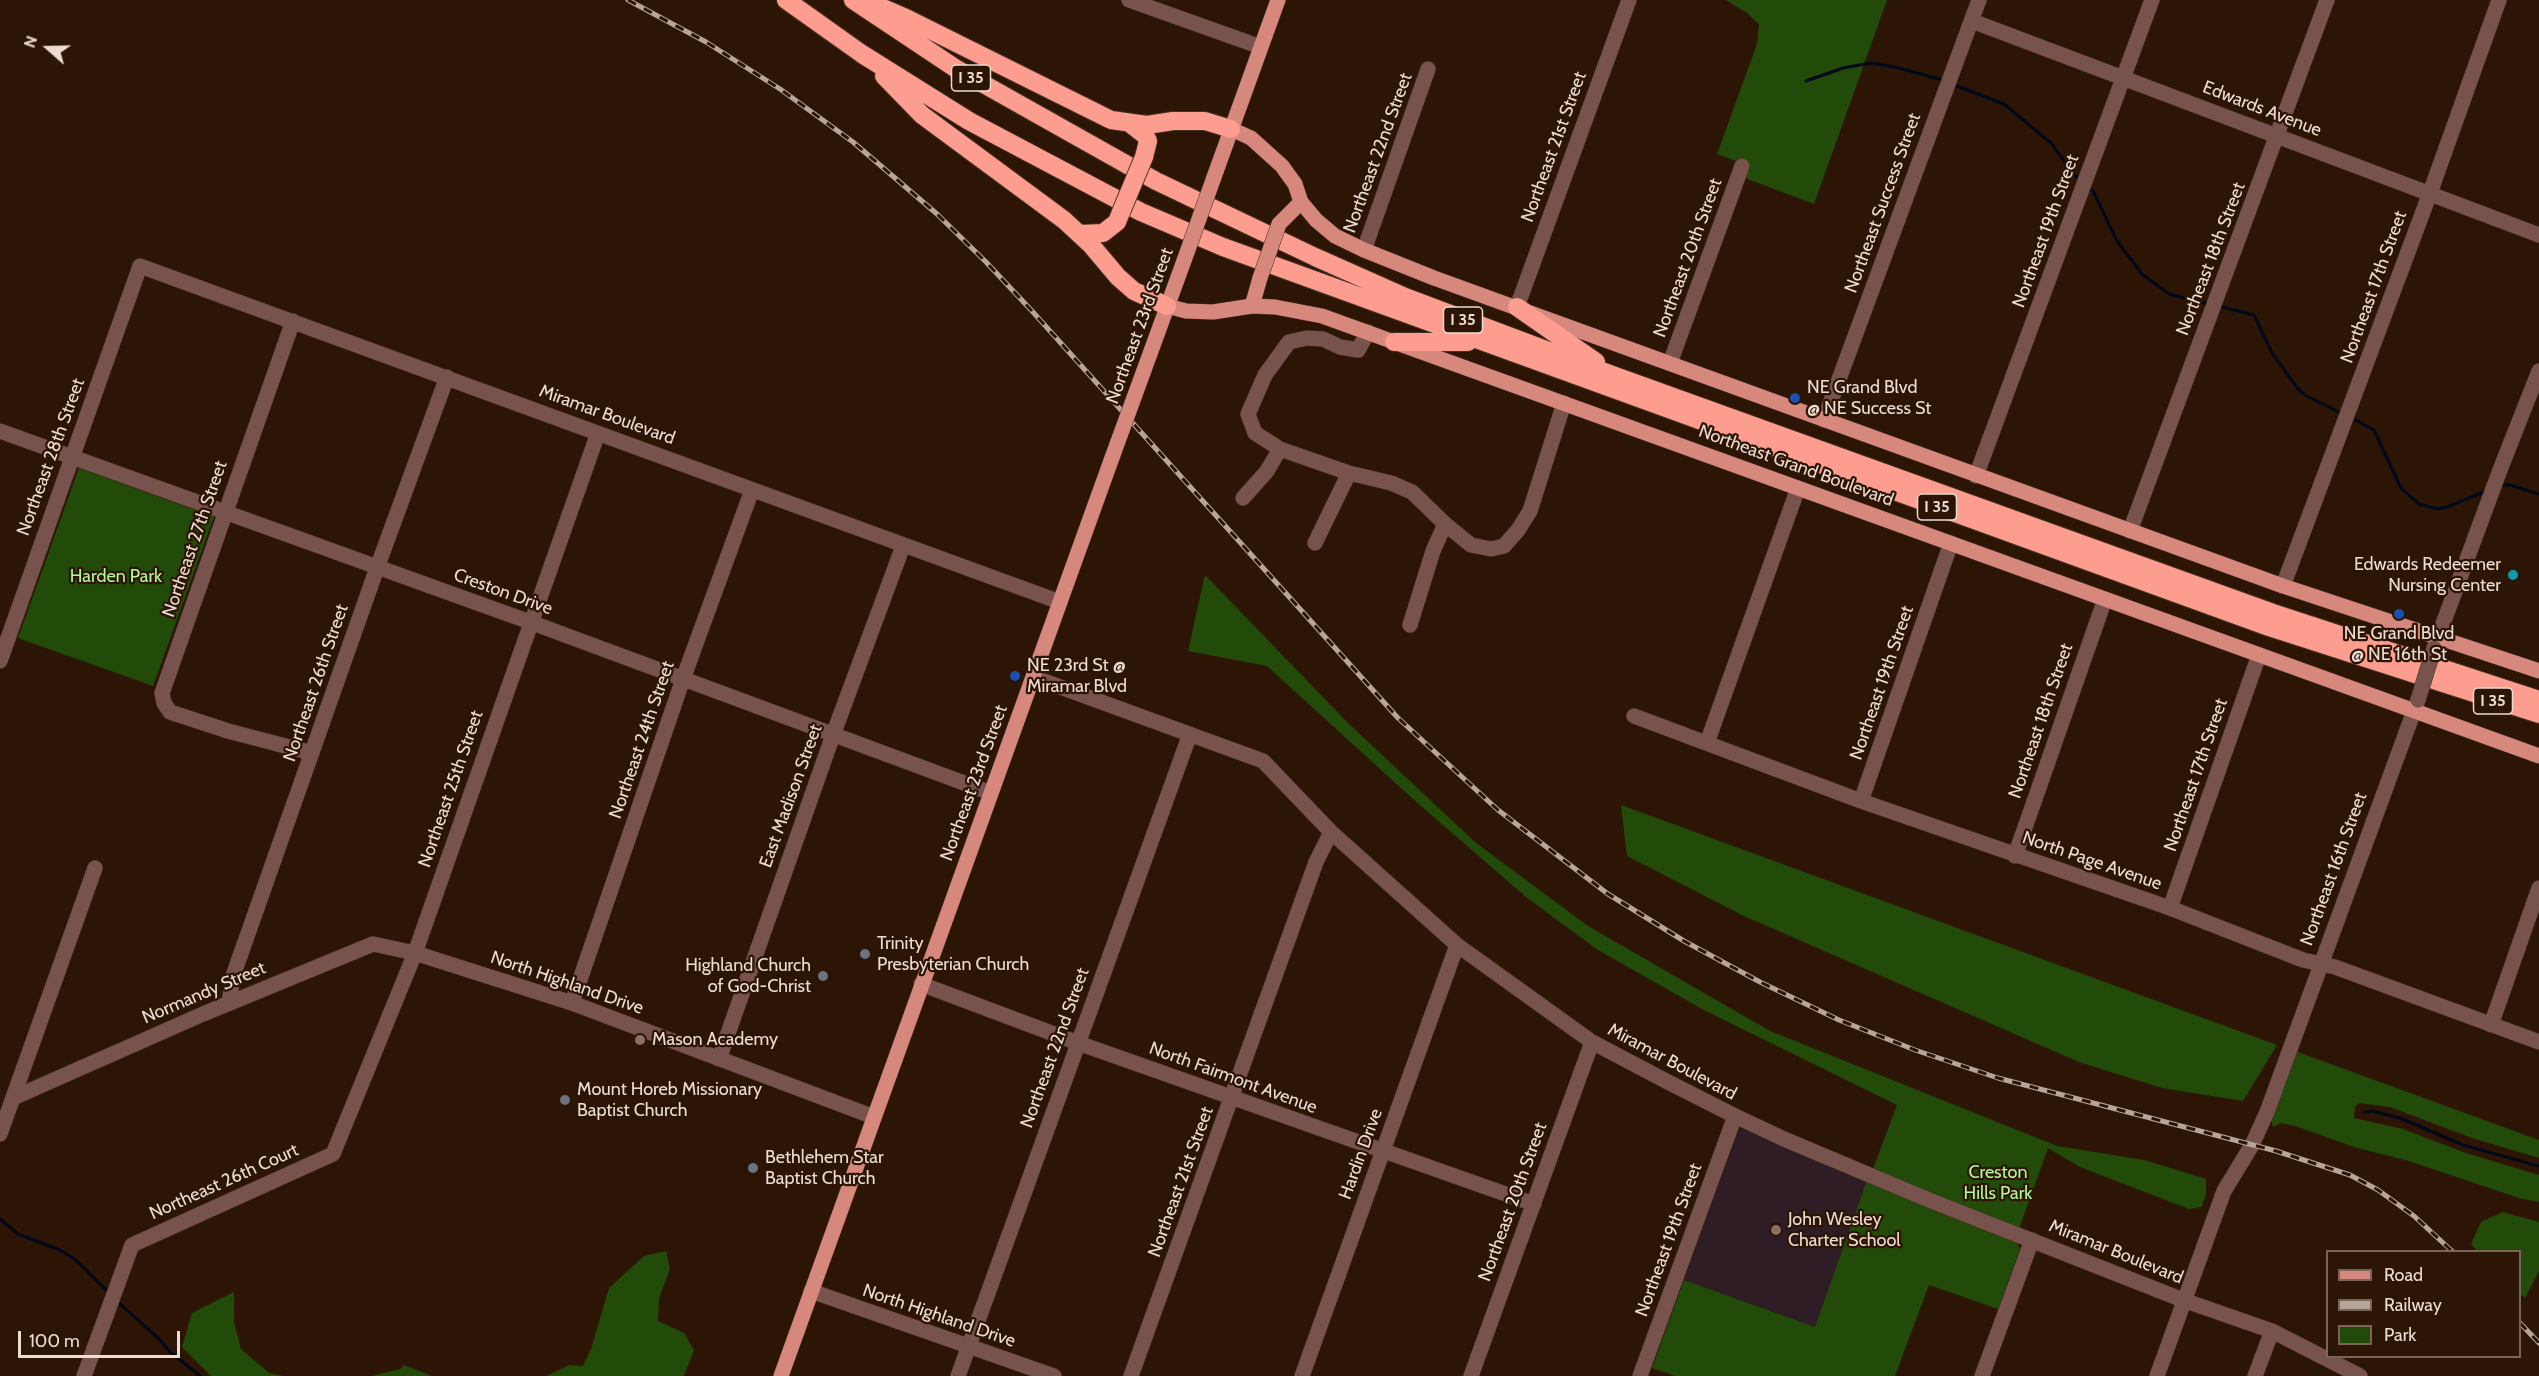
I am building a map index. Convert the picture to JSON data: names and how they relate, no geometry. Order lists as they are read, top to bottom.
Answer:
{
  "streets": {
    "highway": ["I 35"],
    "main road": ["Northeast 23rd Street", "Northeast Grand Boulevard"],
    "street": [
      "Edwards Avenue",
      "Northeast 21st Street",
      "Northeast 22nd Street",
      "Northeast Success Street",
      "Northeast 19th Street",
      "Northeast 20th Street",
      "Northeast 18th Street",
      "Northeast 17th Street",
      "Miramar Boulevard",
      "Northeast 28th Street",
      "Northeast 27th Street",
      "Creston Drive",
      "Northeast 26th Street",
      "Northeast 24th Street",
      "Northeast 25th Street",
      "East Madison Street",
      "North Page Avenue",
      "Northeast 16th Street",
      "North Highland Drive",
      "Normandy Street",
      "North Fairmont Avenue",
      "Hardin Drive",
      "Northeast 26th Court"
    ]
  },
  "crossings": [
    ["Edwards Avenue", "Northeast Success Street"],
    ["Edwards Avenue", "Northeast 19th Street"],
    ["Edwards Avenue", "Northeast 18th Street"],
    ["Edwards Avenue", "Northeast 17th Street"],
    ["Northeast 21st Street", "Miramar Boulevard"],
    ["Northeast 21st Street", "North Fairmont Avenue"],
    ["Northeast 22nd Street", "Miramar Boulevard"],
    ["Northeast 22nd Street", "North Highland Drive"],
    ["Northeast 22nd Street", "North Fairmont Avenue"],
    ["Northeast 19th Street", "Miramar Boulevard"],
    ["Northeast 19th Street", "Northeast Grand Boulevard"],
    ["Northeast 19th Street", "North Page Avenue"],
    ["Northeast 20th Street", "Miramar Boulevard"],
    ["Northeast 20th Street", "North Fairmont Avenue"],
    ["Northeast 18th Street", "Northeast Grand Boulevard"],
    ["Northeast 18th Street", "North Page Avenue"],
    ["Northeast 17th Street", "Northeast Grand Boulevard"],
    ["Northeast 17th Street", "North Page Avenue"],
    ["Northeast 23rd Street", "Miramar Boulevard"],
    ["Northeast 23rd Street", "Northeast Grand Boulevard"],
    ["Northeast 23rd Street", "Creston Drive"],
    ["Northeast 23rd Street", "North Highland Drive"],
    ["Northeast 23rd Street", "North Fairmont Avenue"],
    ["Miramar Boulevard", "Northeast 28th Street"],
    ["Miramar Boulevard", "Northeast 27th Street"],
    ["Miramar Boulevard", "Northeast 26th Street"],
    ["Miramar Boulevard", "Northeast 24th Street"],
    ["Miramar Boulevard", "Northeast 25th Street"],
    ["Miramar Boulevard", "East Madison Street"],
    ["Miramar Boulevard", "Northeast 16th Street"],
    ["Miramar Boulevard", "Hardin Drive"],
    ["Northeast 28th Street", "Creston Drive"],
    ["Northeast Grand Boulevard", "Northeast 16th Street"],
    ["Northeast 27th Street", "Creston Drive"],
    ["Northeast 27th Street", "Northeast 26th Street"],
    ["Creston Drive", "Northeast 26th Street"],
    ["Creston Drive", "Northeast 24th Street"],
    ["Creston Drive", "Northeast 25th Street"],
    ["Creston Drive", "East Madison Street"],
    ["Northeast 26th Street", "Normandy Street"],
    ["Northeast 24th Street", "North Highland Drive"],
    ["Northeast 25th Street", "North Highland Drive"],
    ["Northeast 25th Street", "Normandy Street"],
    ["Northeast 25th Street", "Northeast 26th Court"],
    ["East Madison Street", "North Highland Drive"],
    ["North Page Avenue", "Northeast 16th Street"],
    ["North Highland Drive", "Normandy Street"],
    ["North Fairmont Avenue", "Hardin Drive"]
  ],
  "parks": ["Harden Park", "Creston Hills Park"],
  "places": [
    "NE Grand Blvd @ NE Success St",
    "Edwards Redeemer Nursing Center",
    "NE Grand Blvd @ NE 16th St",
    "NE 23rd St @ Miramar Blvd",
    "Trinity Presbyterian Church",
    "Highland Church of God-Christ",
    "Mason Academy",
    "Mount Horeb Missionary Baptist Church",
    "Bethlehem Star Baptist Church",
    "John Wesley Charter School"
  ],
  "legend": ["Road", "Railway", "Park"],
  "scale_bar": "100 m",
  "north": "left"
}
